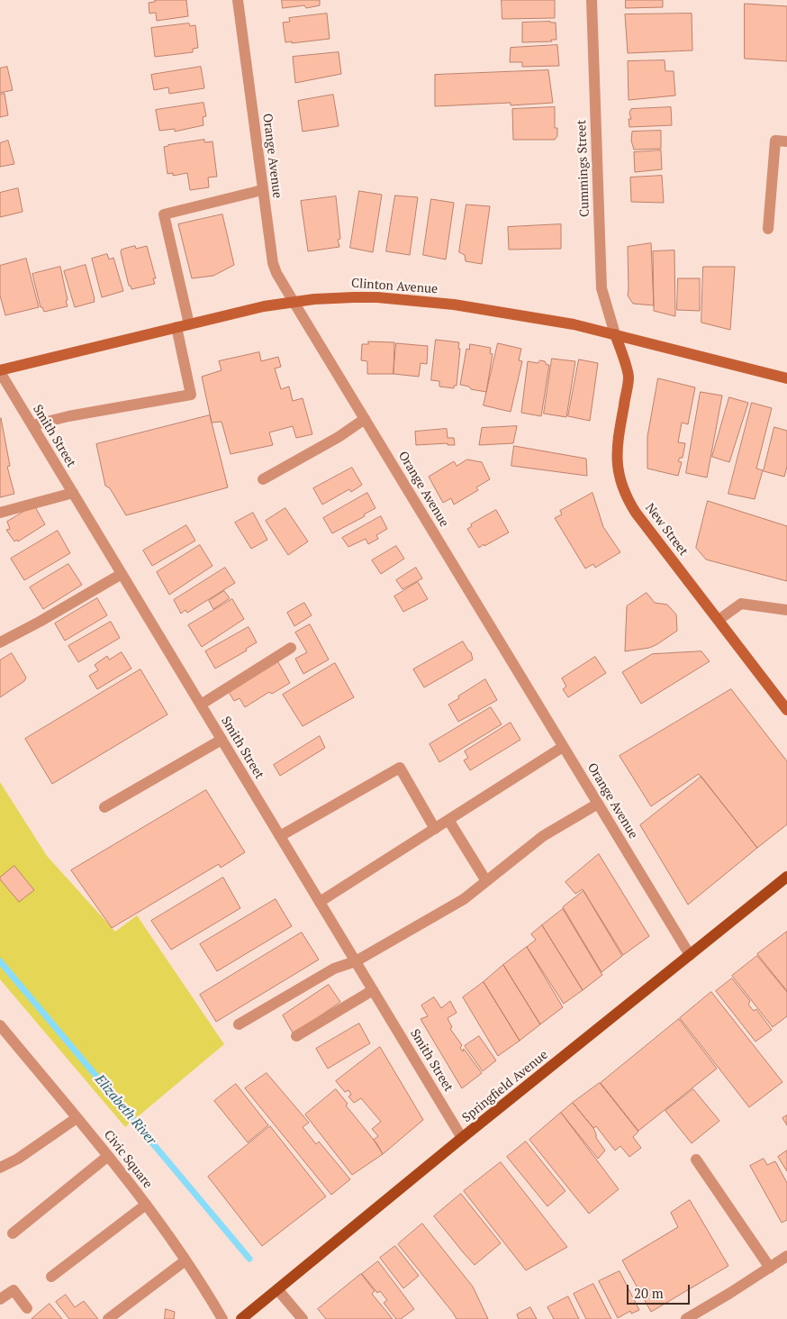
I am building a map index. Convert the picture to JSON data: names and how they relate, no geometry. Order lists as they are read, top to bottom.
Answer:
{
  "streets": {
    "main road": ["Clinton Avenue", "New Street", "Springfield Avenue"],
    "street": [
      "Orange Avenue",
      "Cummings Street",
      "Smith Street",
      "Civic Square"
    ]
  },
  "crossings": [
    ["Orange Avenue", "Clinton Avenue"],
    ["Orange Avenue", "Springfield Avenue"],
    ["Cummings Street", "Clinton Avenue"],
    ["Cummings Street", "New Street"],
    ["Clinton Avenue", "Smith Street"],
    ["Clinton Avenue", "New Street"],
    ["Smith Street", "Springfield Avenue"]
  ],
  "water": ["Elizabeth River"],
  "scale_bar": "20 m"
}
